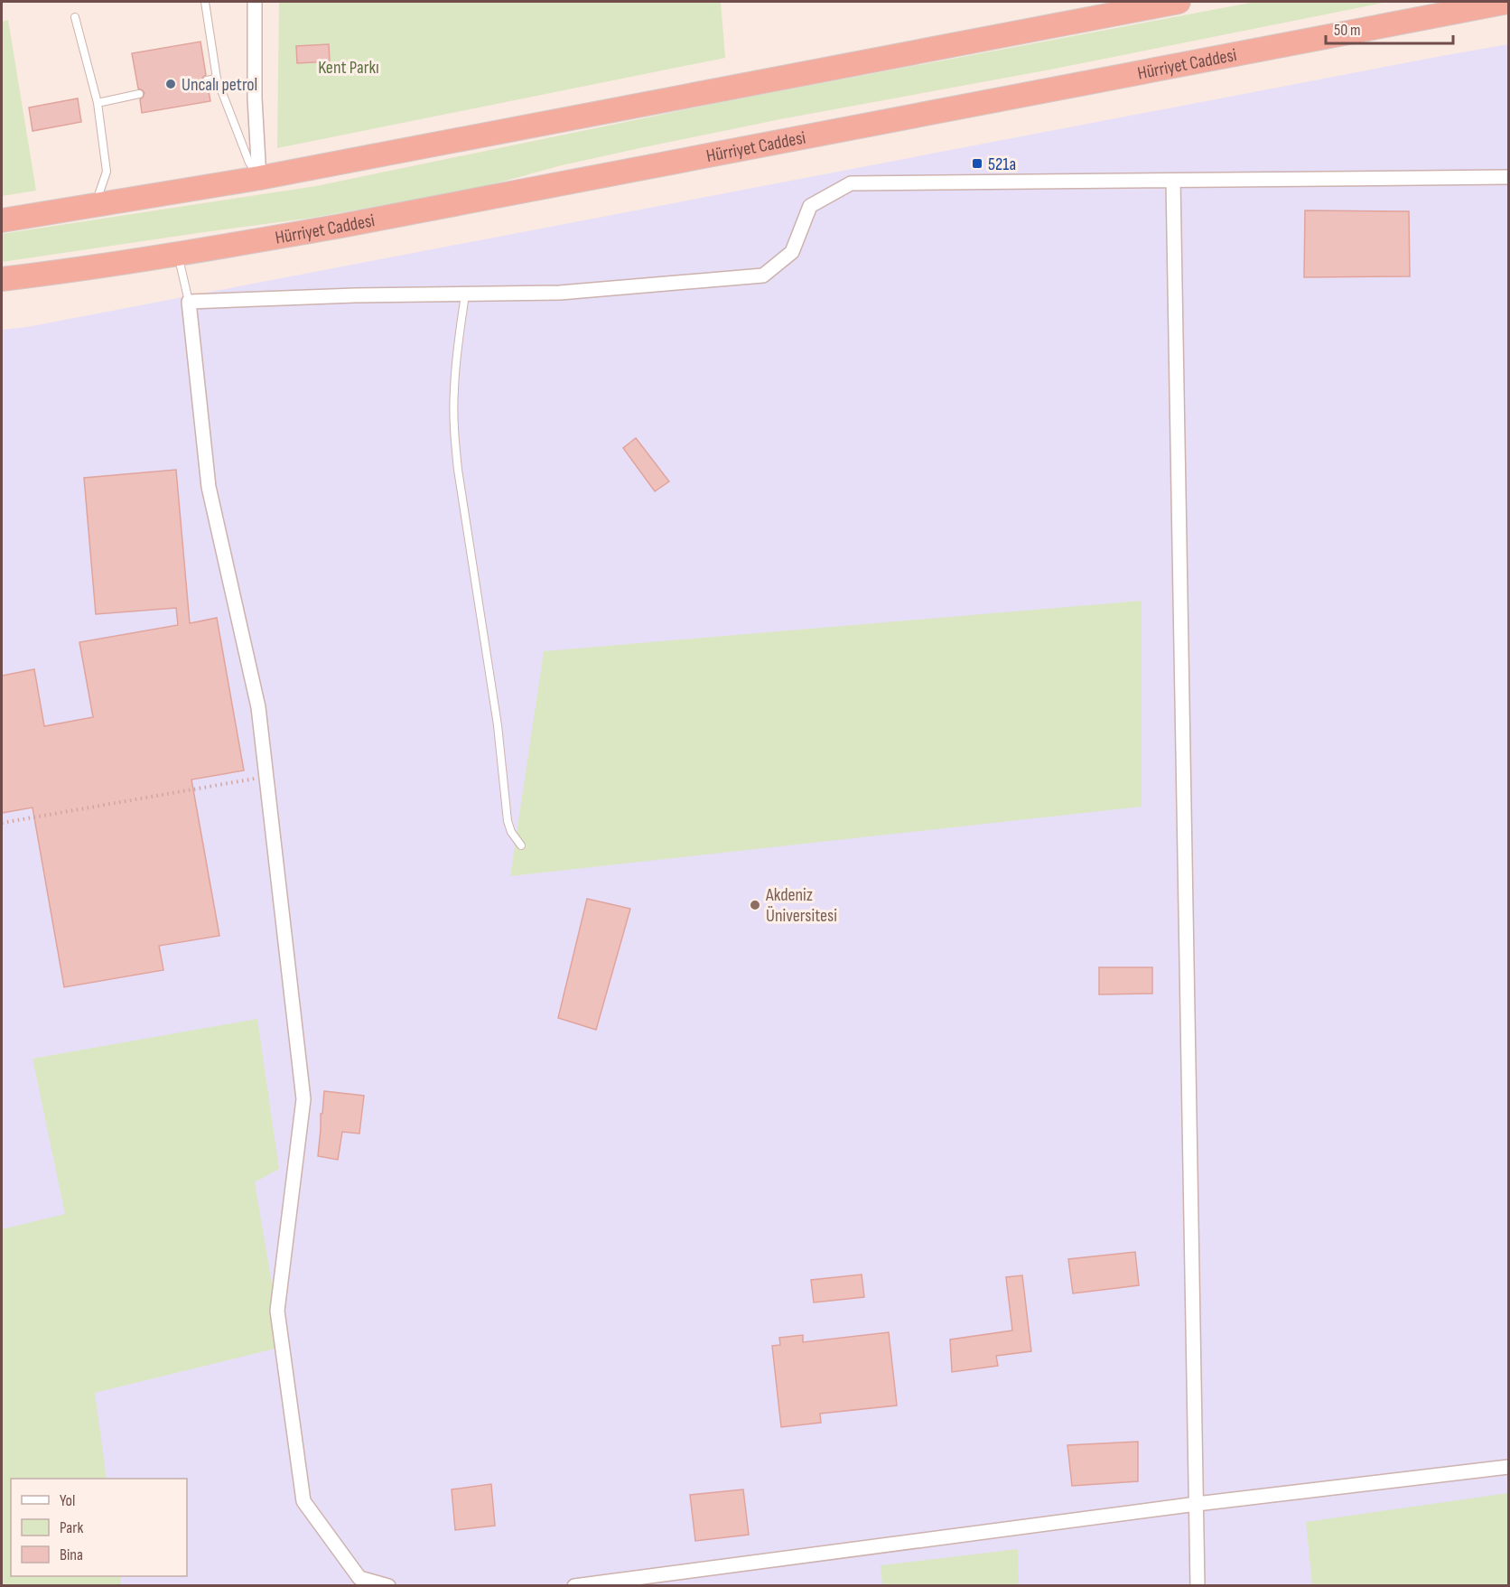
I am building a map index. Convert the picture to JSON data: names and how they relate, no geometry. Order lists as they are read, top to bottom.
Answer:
{
  "streets": {
    "highway": ["Hürriyet Caddesi"]
  },
  "parks": ["Kent Parkı"],
  "places": {
    "other": ["Uncalı petrol", "Akdeniz Üniversitesi"],
    "transit": ["521a"]
  },
  "legend": ["Yol", "Park", "Bina"],
  "scale_bar": "50 m"
}
